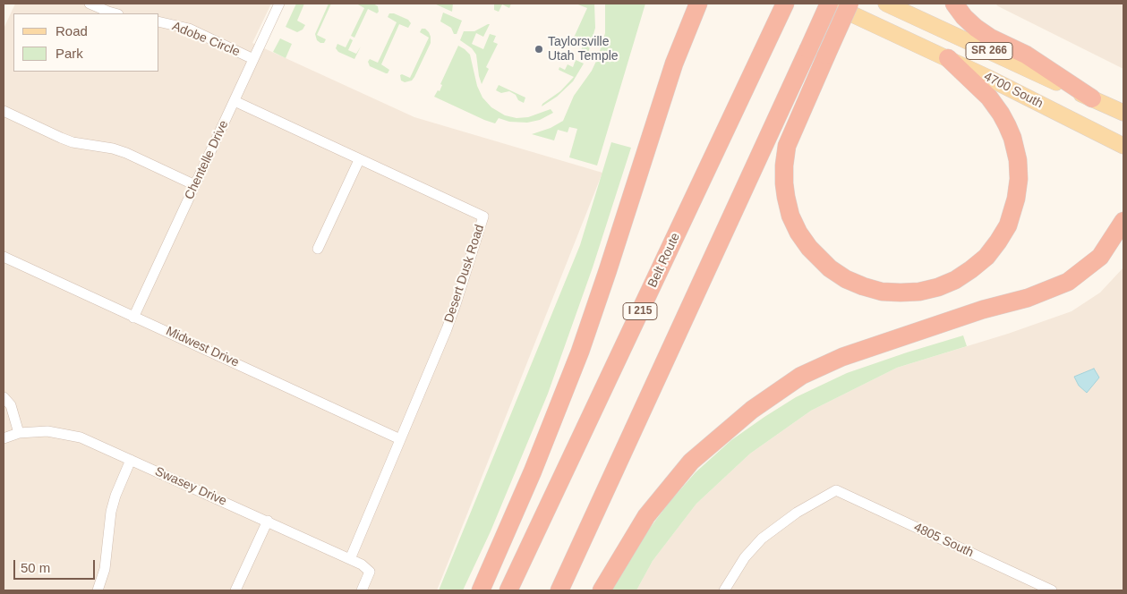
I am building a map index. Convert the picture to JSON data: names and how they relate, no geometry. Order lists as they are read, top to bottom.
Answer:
{
  "streets": {
    "highway": ["Belt Route", "I 215"],
    "main road": ["SR 266", "4700 South"],
    "street": [
      "Adobe Circle",
      "Chentelle Drive",
      "Desert Dusk Road",
      "Midwest Drive",
      "Swasey Drive",
      "4805 South"
    ]
  },
  "crossings": [
    ["Adobe Circle", "Chentelle Drive"],
    ["Chentelle Drive", "Desert Dusk Road"],
    ["Chentelle Drive", "Midwest Drive"],
    ["Desert Dusk Road", "Midwest Drive"],
    ["Desert Dusk Road", "Swasey Drive"]
  ],
  "places": ["Taylorsville Utah Temple"],
  "legend": ["Road", "Park"],
  "scale_bar": "50 m"
}
